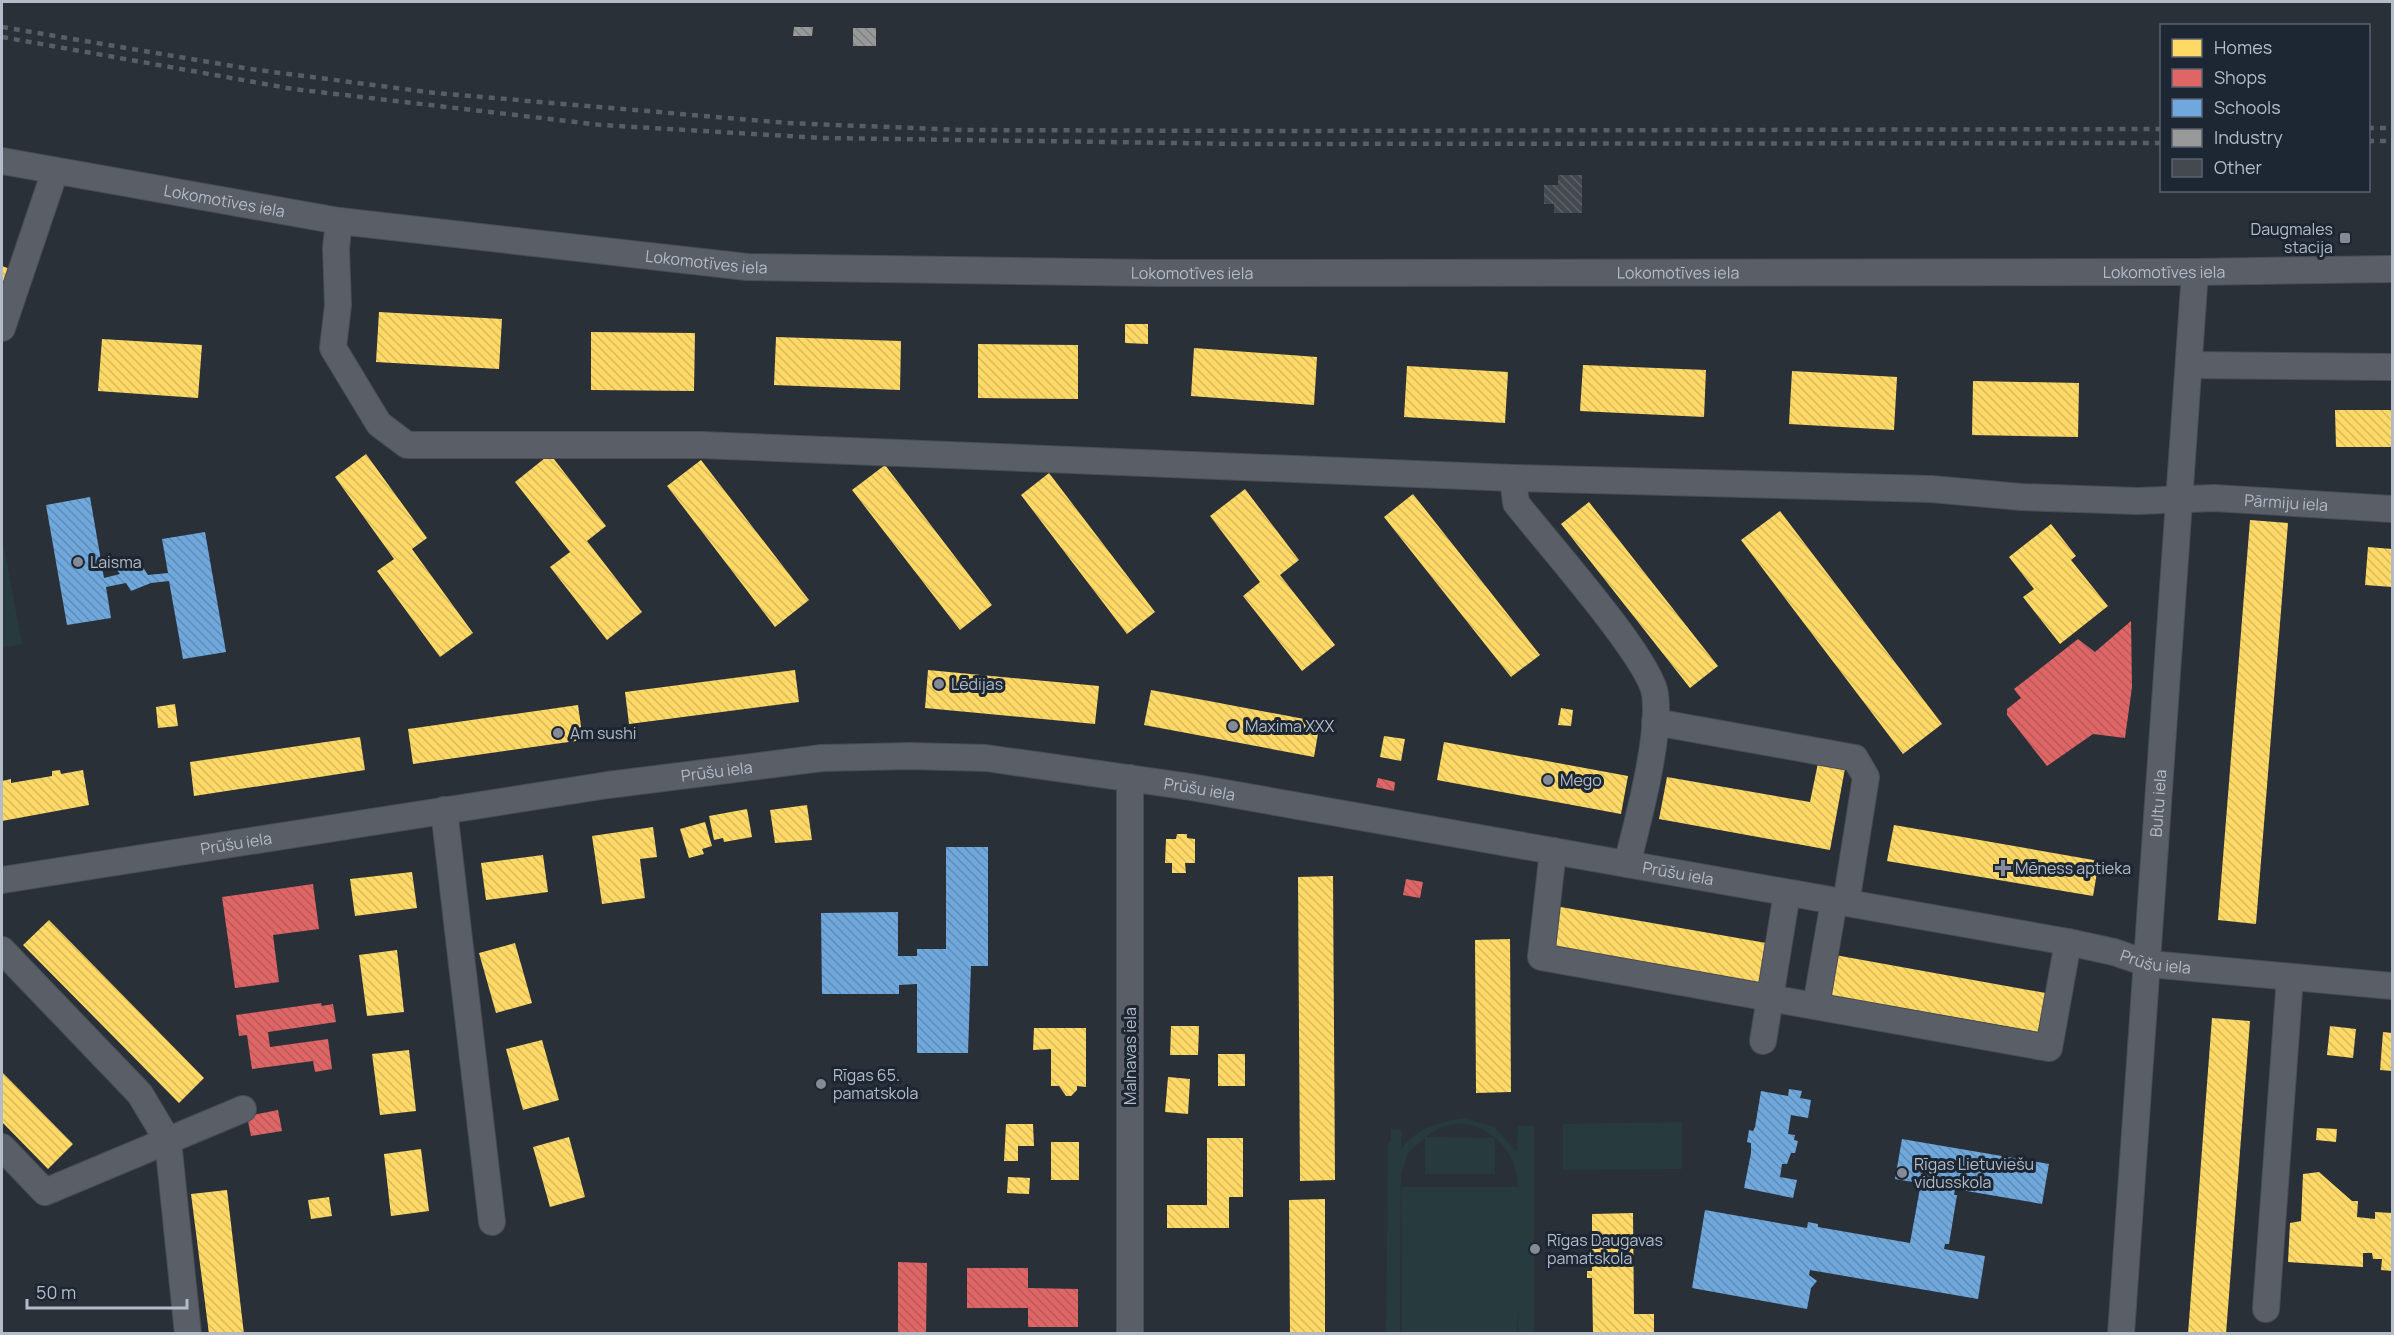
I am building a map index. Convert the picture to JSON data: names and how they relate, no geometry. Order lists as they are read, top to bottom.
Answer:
{
  "streets": {
    "street": [
      "Lokomotīves iela",
      "Pārmiju iela",
      "Prūšu iela",
      "Bultu iela",
      "Malnavas iela"
    ]
  },
  "crossings": [
    ["Lokomotīves iela", "Pārmiju iela"],
    ["Lokomotīves iela", "Bultu iela"],
    ["Pārmiju iela", "Bultu iela"],
    ["Prūšu iela", "Bultu iela"],
    ["Prūšu iela", "Malnavas iela"]
  ],
  "places": {
    "transit": ["Daugmales stacija"],
    "other": [
      "Laisma",
      "Lēdijas",
      "Maxima XXX",
      "Am sushi",
      "Mego",
      "Rīgas 65. pamatskola",
      "Rīgas Lietuviešu vidusskola",
      "Rīgas Daugavas pamatskola"
    ],
    "health": ["Mēness aptieka"]
  },
  "legend": [
    "Homes",
    "Shops",
    "Schools",
    "Industry",
    "Other"
  ],
  "scale_bar": "50 m"
}
